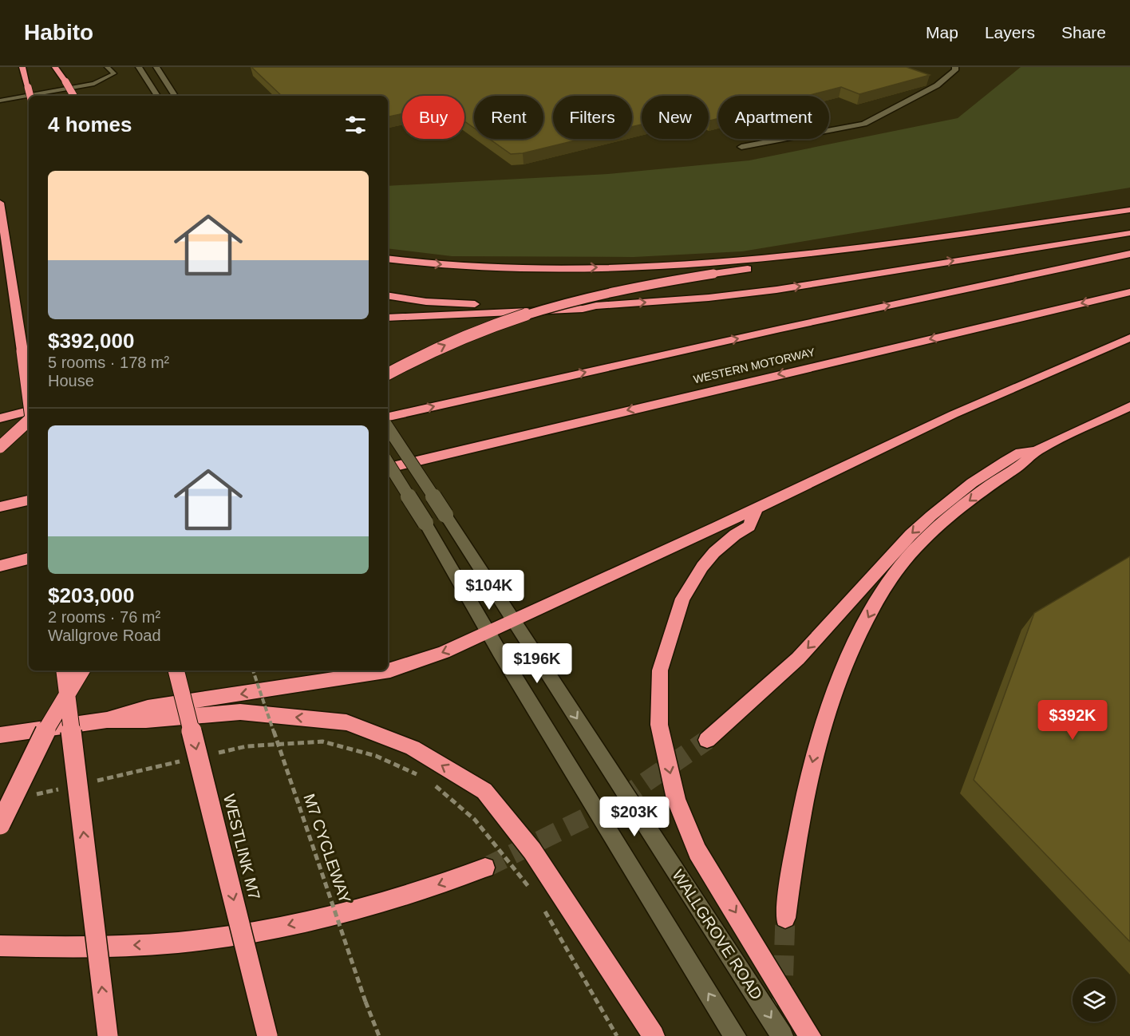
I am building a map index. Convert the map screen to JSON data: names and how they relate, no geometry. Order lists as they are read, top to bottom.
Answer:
{
  "streets": {
    "highway": ["WESTERN MOTORWAY", "WESTLINK M7"],
    "main road": ["WALLGROVE ROAD"],
    "path": ["M7 CYCLEWAY"]
  },
  "page": {
    "header": "Habito",
    "nav": ["Map", "Layers", "Share"],
    "chip": [
      "Buy",
      "Rent",
      "Filters",
      "New",
      "Apartment"
    ],
    "heading": "4 homes",
    "list": [
      {
        "name": "$392,000",
        "note": "5 rooms · 178 m² · House"
      },
      {
        "name": "$203,000",
        "note": "2 rooms · 76 m² · Wallgrove Road"
      }
    ],
    "price": [
      "$104K",
      "$196K",
      "$392K",
      "$203K"
    ]
  }
}
